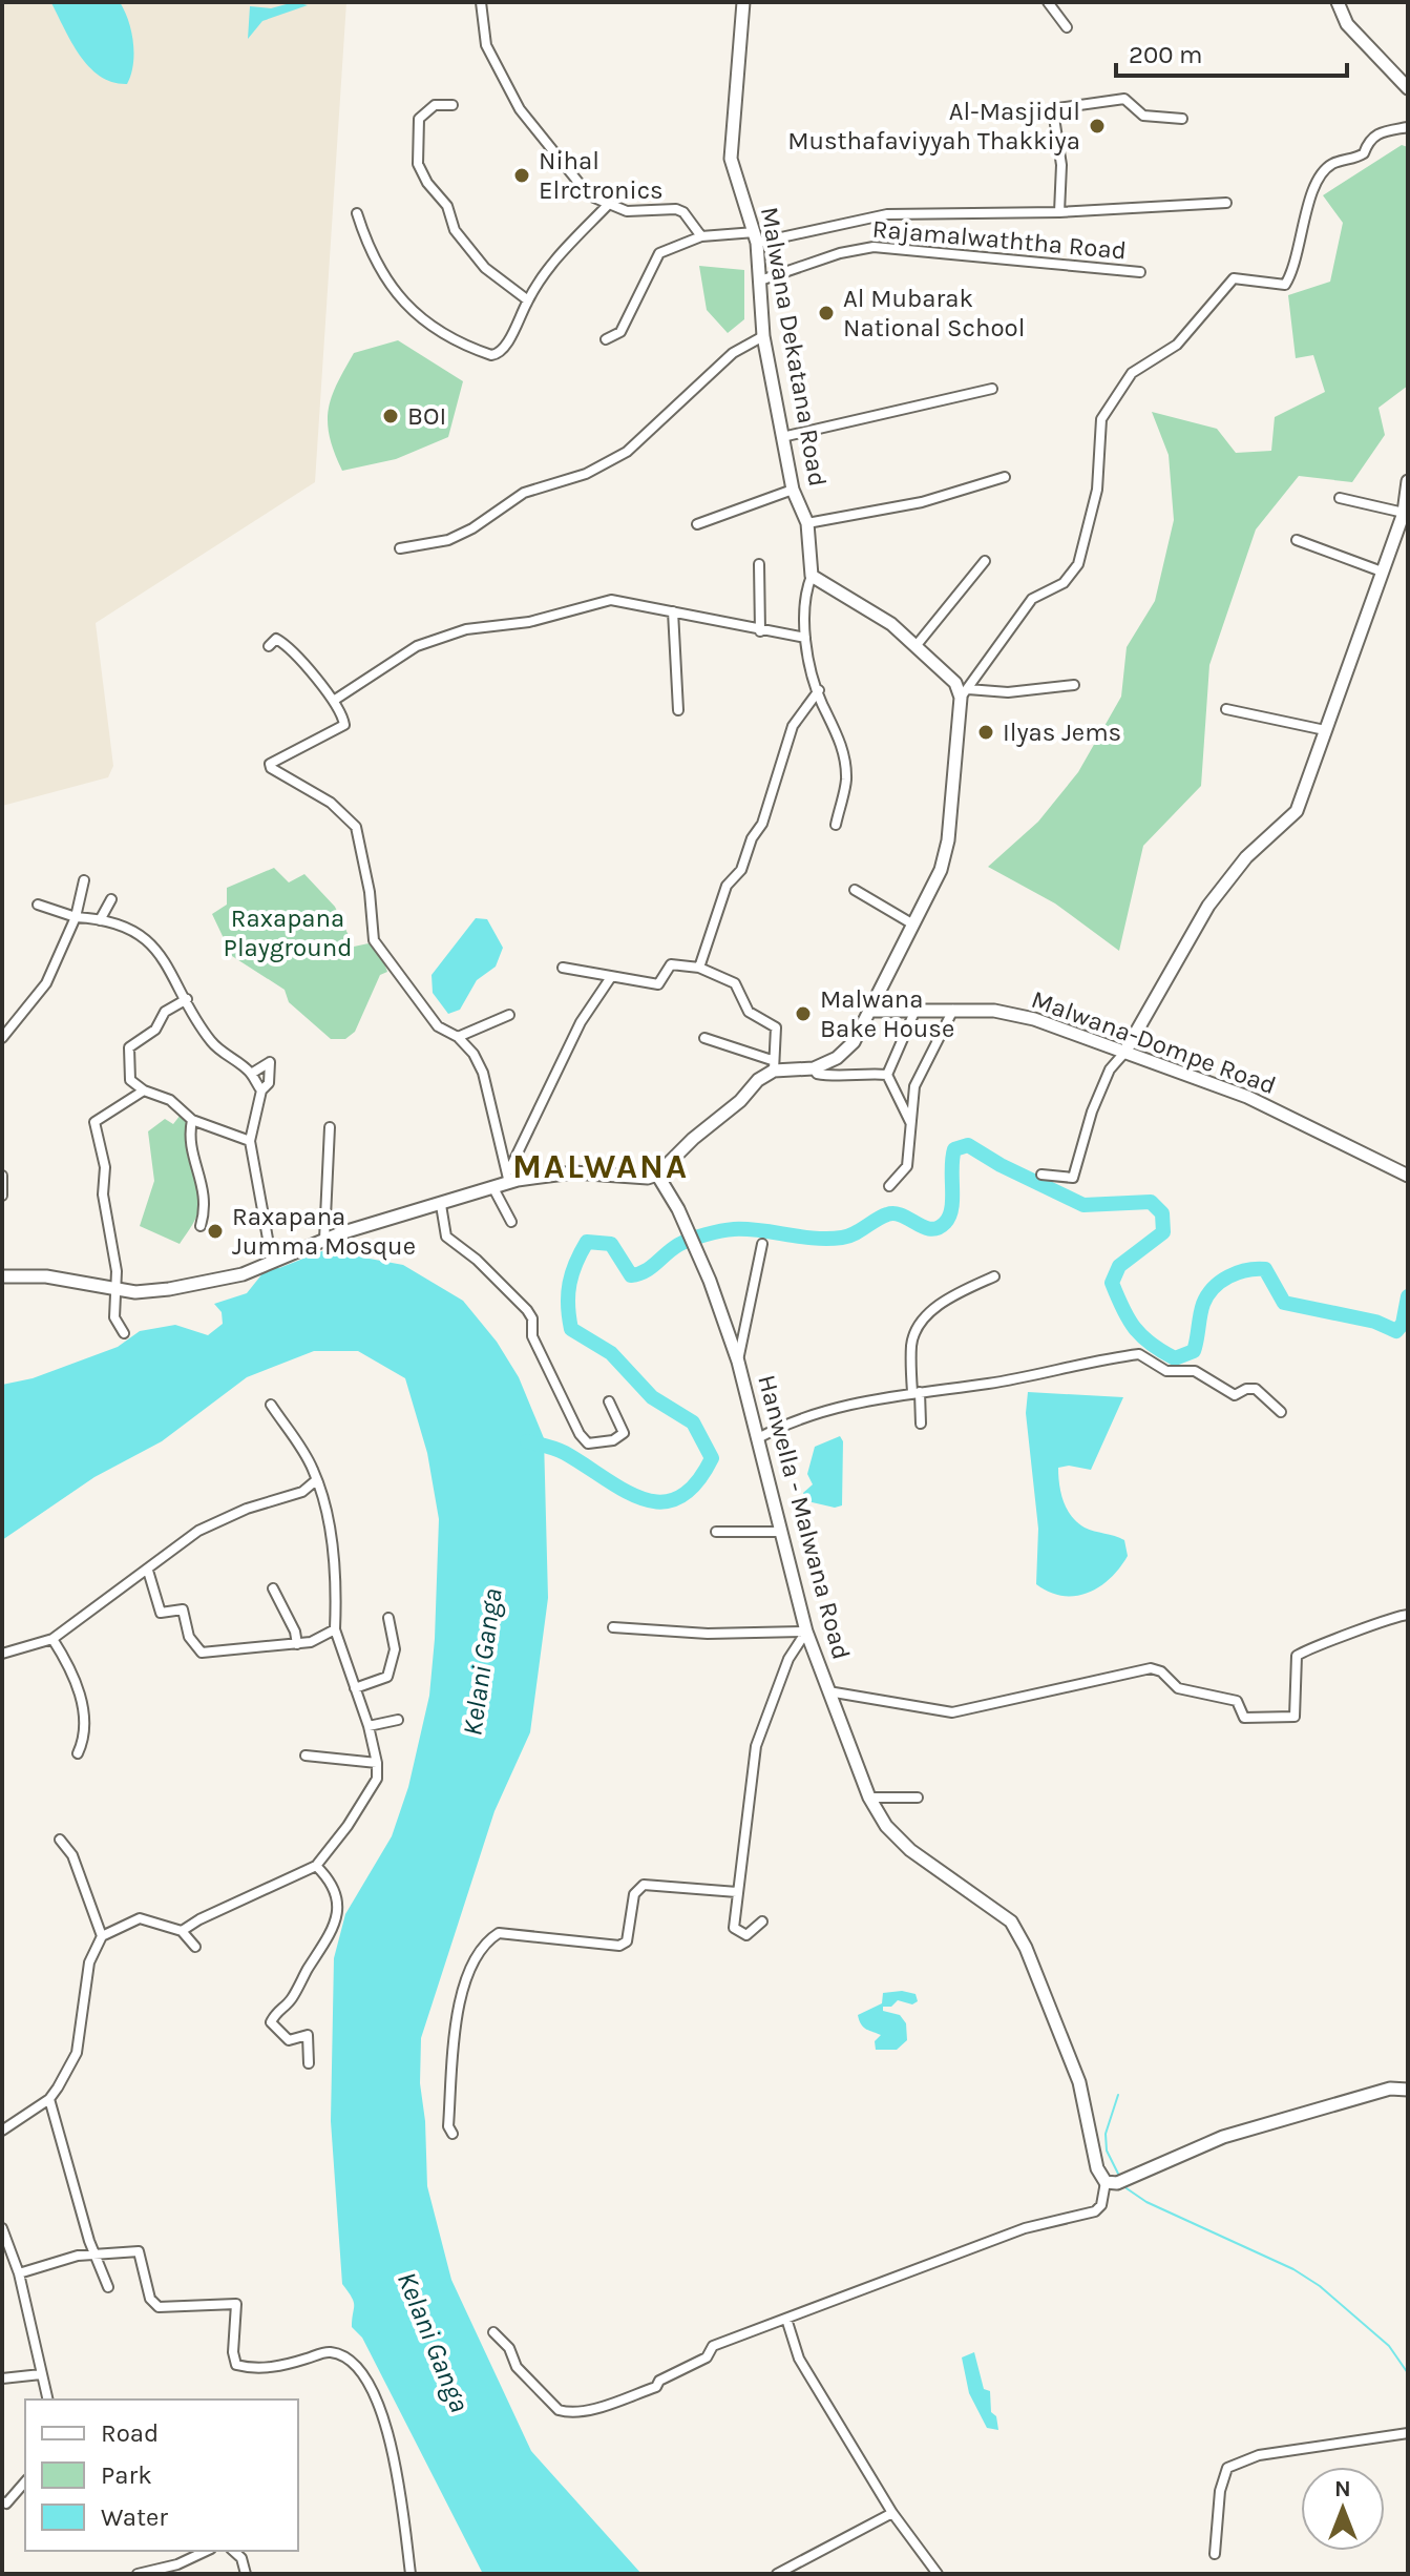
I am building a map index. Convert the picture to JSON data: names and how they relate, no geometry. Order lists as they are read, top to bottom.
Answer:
{
  "streets": {
    "street": [
      "Rajamalwaththa Road",
      "Malwana Dekatana Road",
      "Malwana-Dompe Road",
      "Hanwella - Malwana Road"
    ]
  },
  "crossings": [
    ["Rajamalwaththa Road", "Malwana Dekatana Road"]
  ],
  "districts": ["MALWANA"],
  "water": ["Kelani Ganga"],
  "parks": ["Raxapana Playground"],
  "places": [
    "Al-Masjidul Musthafaviyyah Thakkiya",
    "Nihal Elrctronics",
    "Al Mubarak National School",
    "BOI",
    "Ilyas Jems",
    "Malwana Bake House",
    "Raxapana Jumma Mosque"
  ],
  "legend": ["Road", "Park", "Water"],
  "scale_bar": "200 m",
  "north": "top"
}
